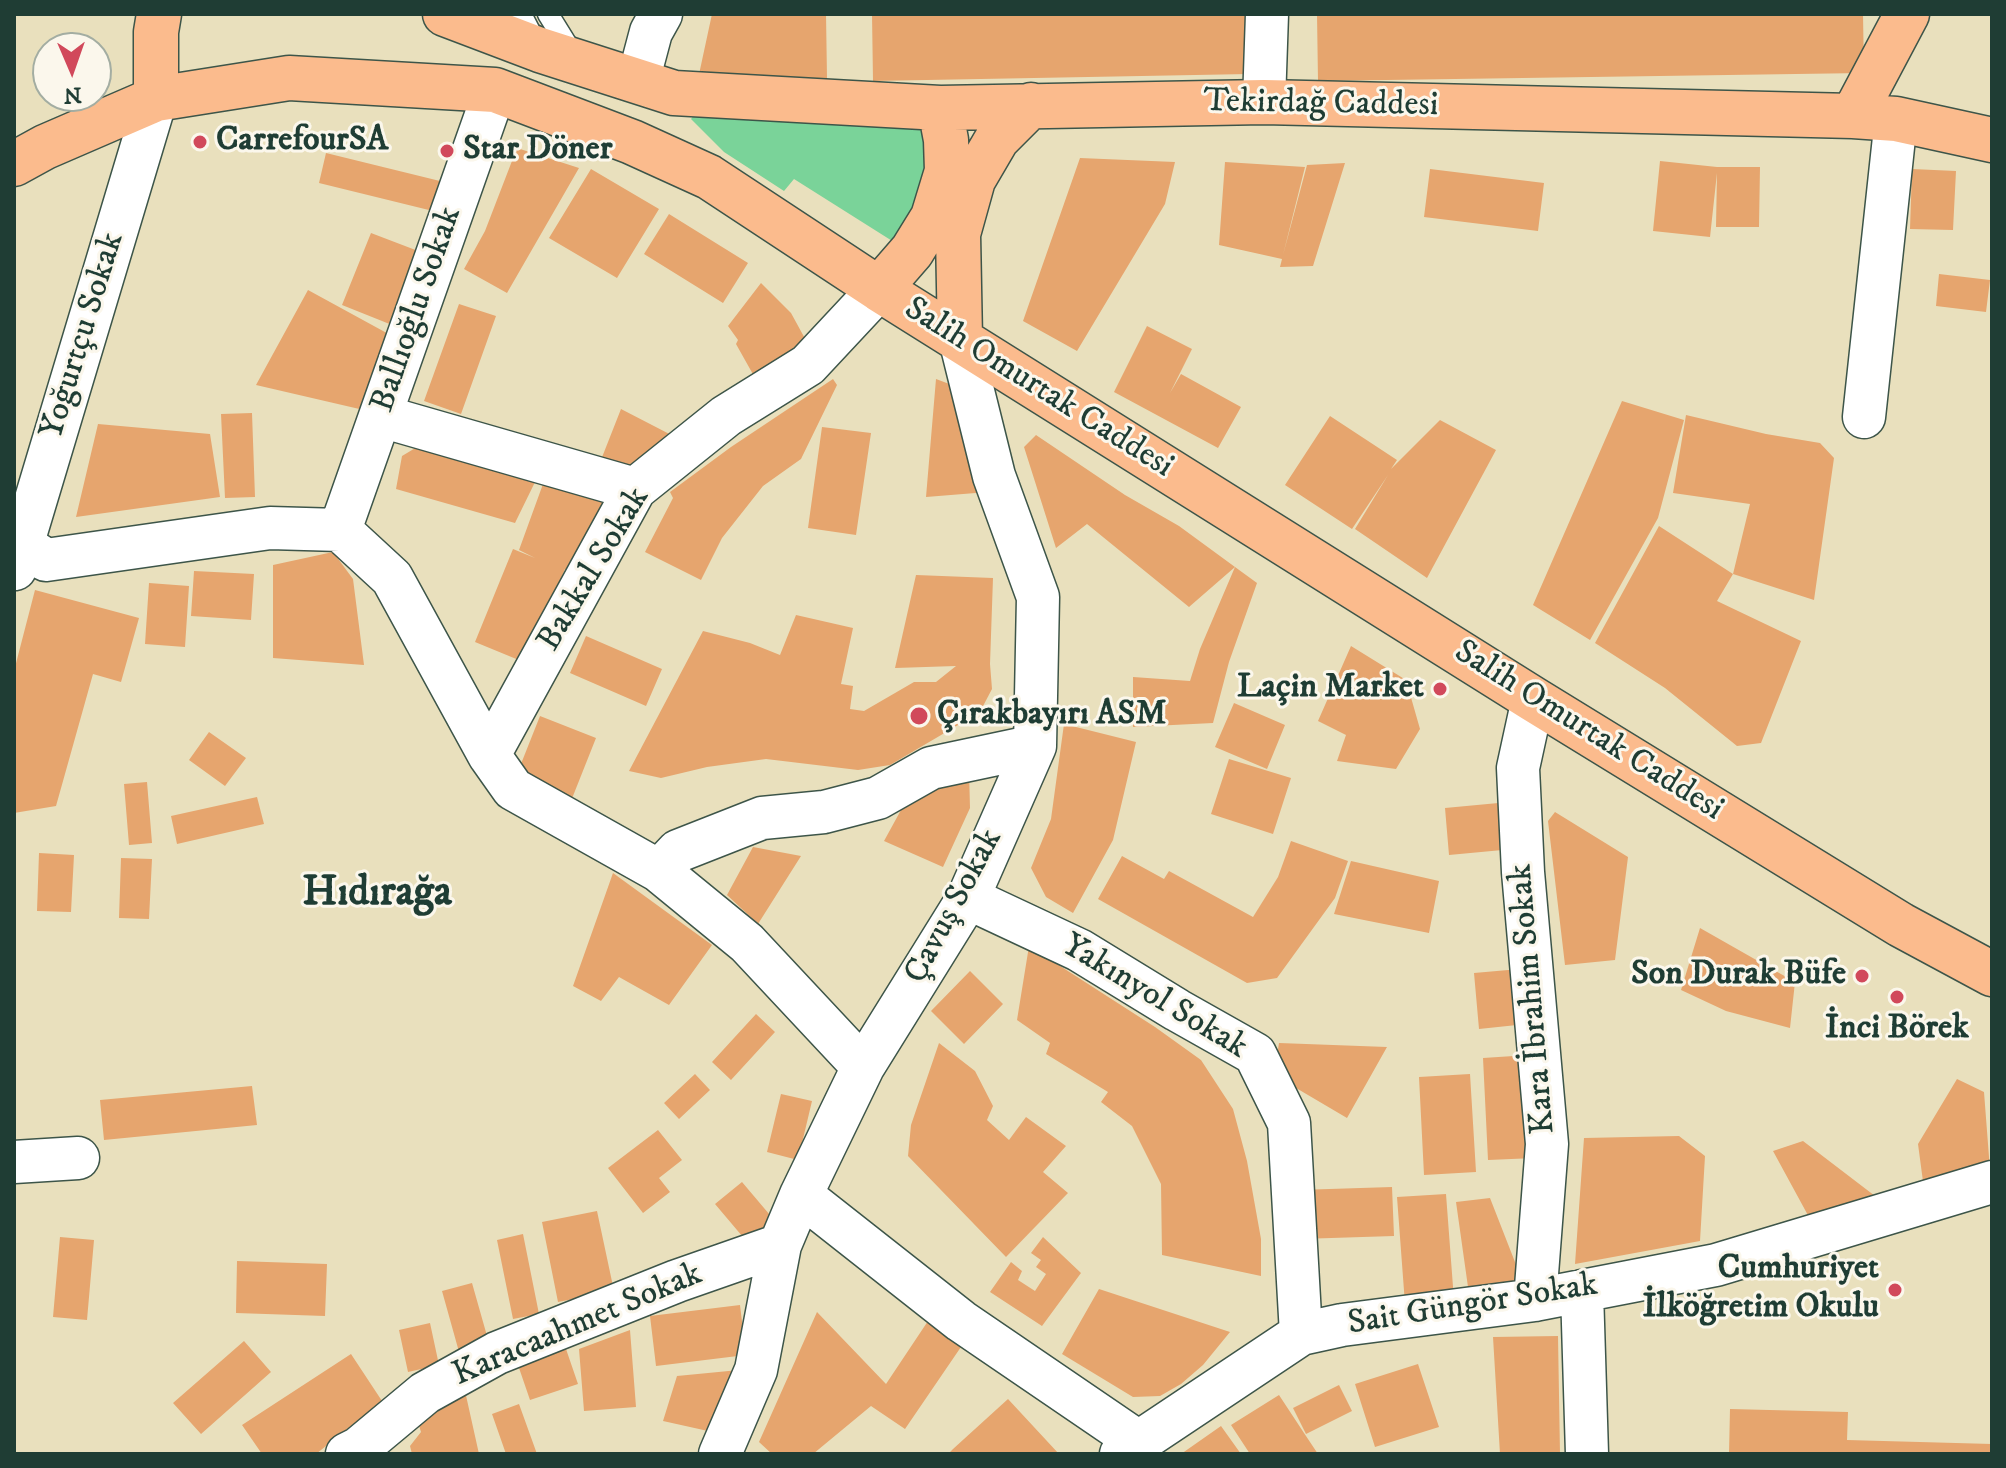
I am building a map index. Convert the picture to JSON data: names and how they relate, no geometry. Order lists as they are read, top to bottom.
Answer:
{
  "streets": {
    "main road": ["Tekirdağ Caddesi", "Salih Omurtak Caddesi"],
    "street": [
      "Ballıoğlu Sokak",
      "Yoğurtçu Sokak",
      "Bakkal Sokak",
      "Çavuş Sokak",
      "Yakınyol Sokak",
      "Kara İbrahim Sokak",
      "Sait Güngör Sokak",
      "Karacaahmet Sokak"
    ]
  },
  "crossings": [
    ["Ballıoğlu Sokak", "Salih Omurtak Caddesi"],
    ["Yoğurtçu Sokak", "Salih Omurtak Caddesi"],
    ["Salih Omurtak Caddesi", "Bakkal Sokak"],
    ["Salih Omurtak Caddesi", "Çavuş Sokak"],
    ["Salih Omurtak Caddesi", "Kara İbrahim Sokak"],
    ["Çavuş Sokak", "Yakınyol Sokak"],
    ["Çavuş Sokak", "Karacaahmet Sokak"],
    ["Yakınyol Sokak", "Sait Güngör Sokak"],
    ["Kara İbrahim Sokak", "Sait Güngör Sokak"]
  ],
  "districts": ["Hıdırağa"],
  "places": [
    "CarrefourSA",
    "Star Döner",
    "Laçin Market",
    "Çırakbayırı ASM",
    "Son Durak Büfe",
    "İnci Börek",
    "Cumhuriyet İlköğretim Okulu"
  ],
  "north": "bottom"
}
